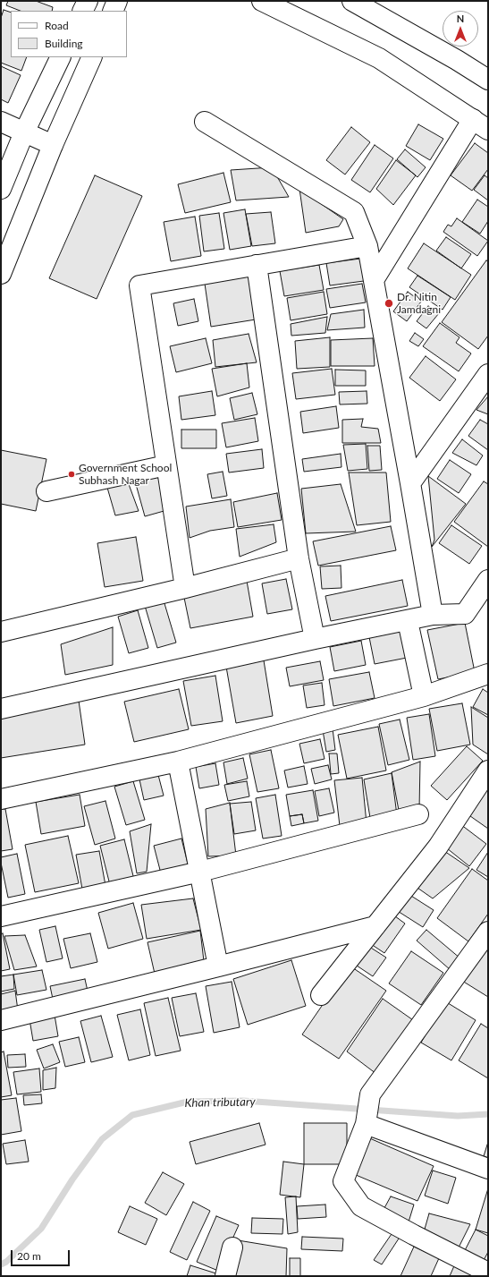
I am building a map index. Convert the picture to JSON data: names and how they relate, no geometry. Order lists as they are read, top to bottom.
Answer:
{
  "water": ["Khan tributary"],
  "places": ["Dr. Nitin Jamdagni", "Government School Subhash Nagar"],
  "legend": ["Road", "Building"],
  "scale_bar": "20 m",
  "north": "top"
}
